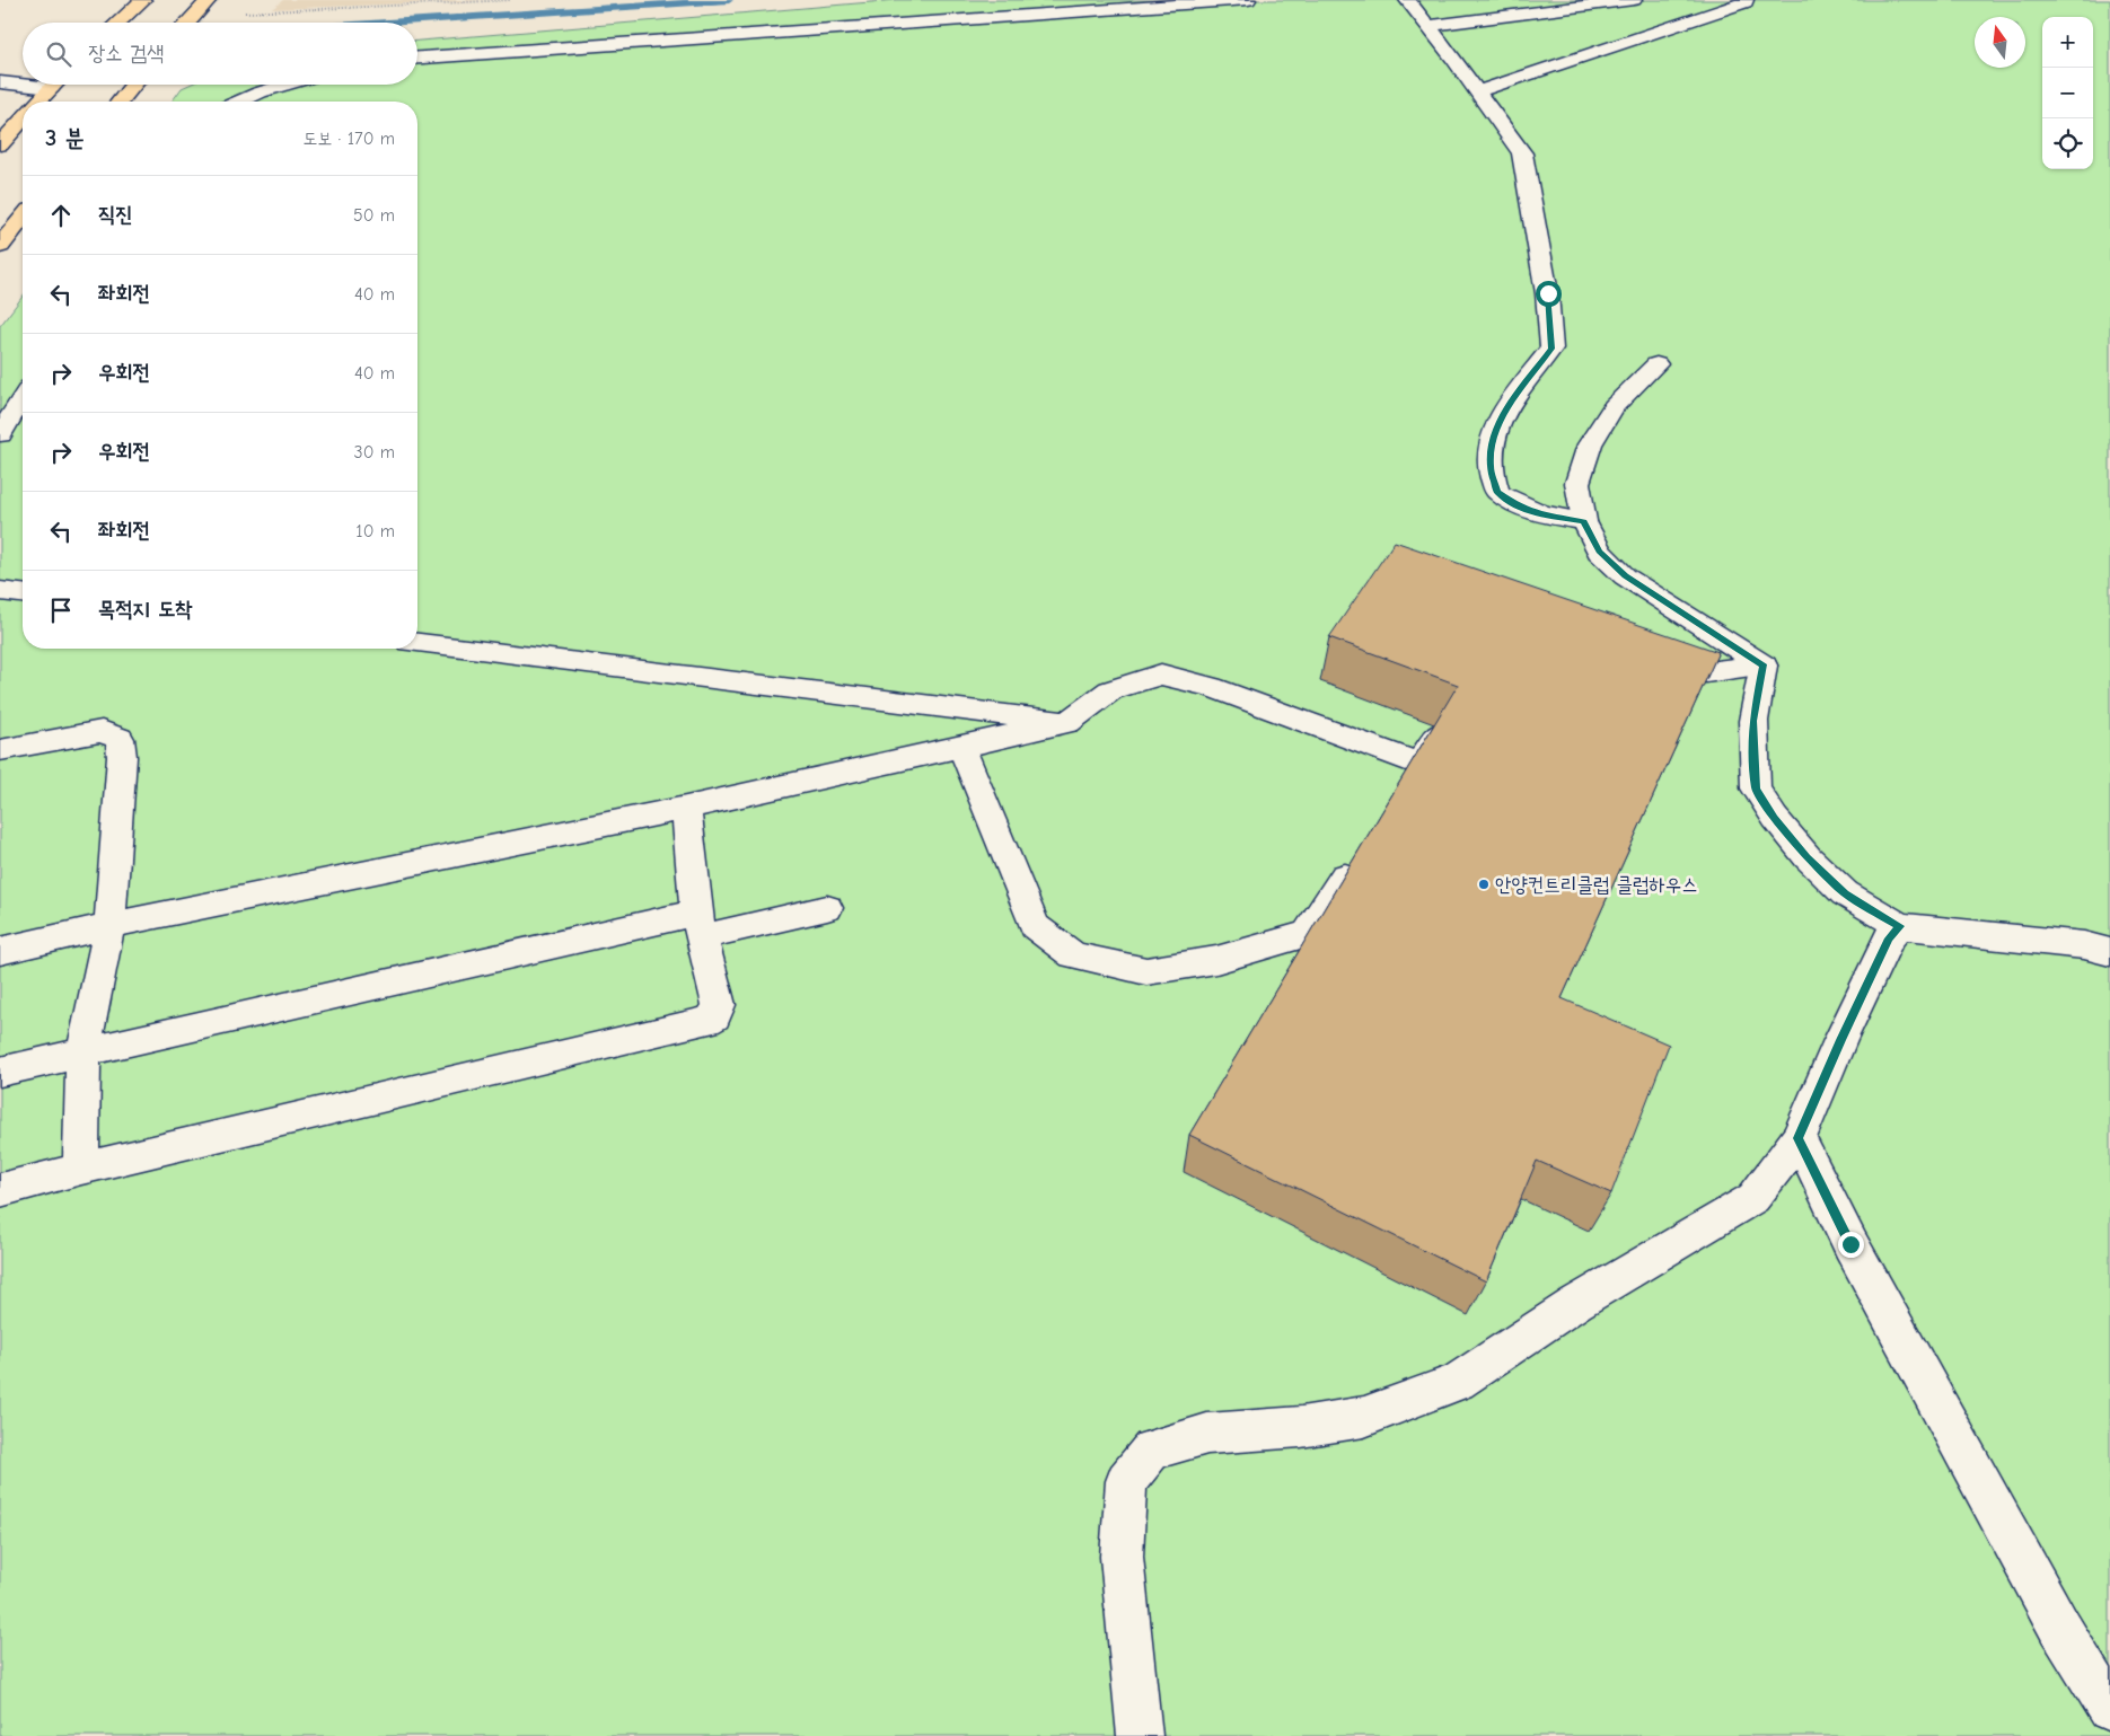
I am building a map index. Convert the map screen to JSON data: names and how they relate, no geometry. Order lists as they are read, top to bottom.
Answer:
{
  "places": ["안양컨트리클럽 클럽하우스"],
  "north": "top",
  "page": {
    "map_buttons": ["+", "−"],
    "search": "장소 검색",
    "heading": ["3 분", "도보 · 170 m"],
    "list": [
      ["직진", "50 m"],
      ["좌회전", "40 m"],
      ["우회전", "40 m"],
      ["우회전", "30 m"],
      ["좌회전", "10 m"],
      "목적지 도착"
    ]
  }
}
